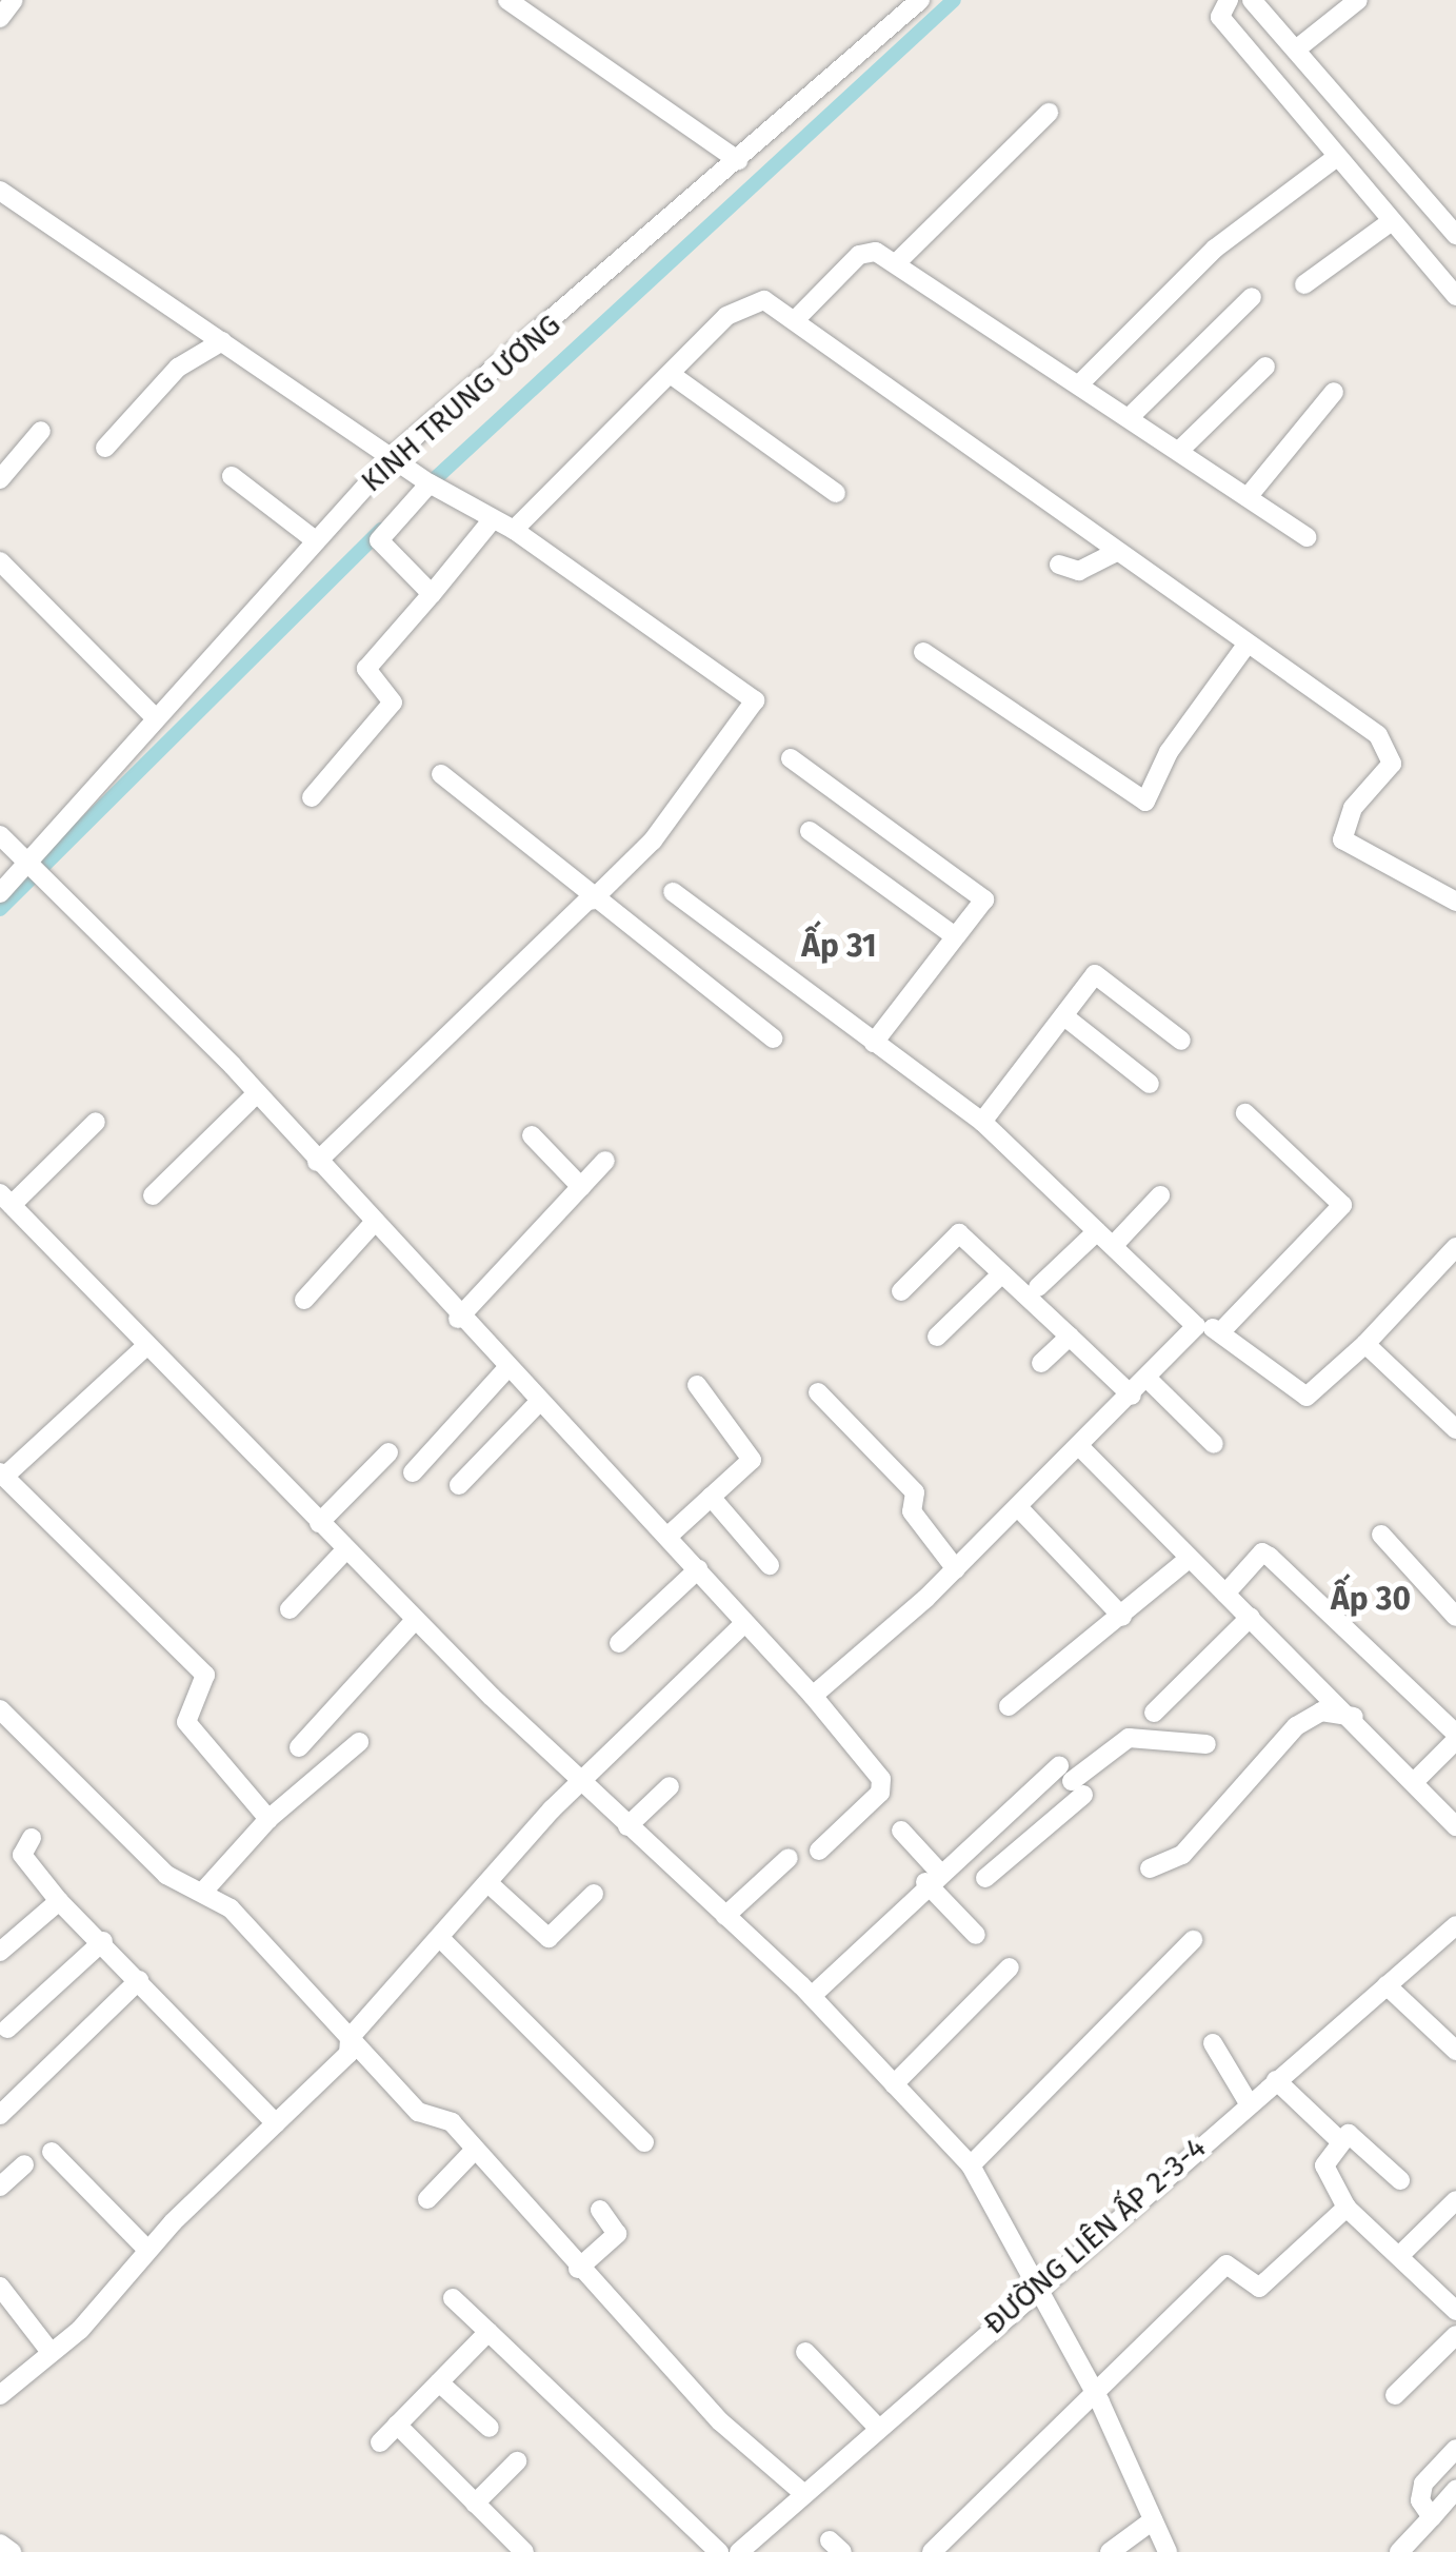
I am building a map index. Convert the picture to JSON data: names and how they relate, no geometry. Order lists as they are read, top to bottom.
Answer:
{
  "streets": {
    "street": ["KINH TRUNG ƯƠNG", "ĐƯỜNG LIÊN ẤP 2-3-4"]
  },
  "districts": ["Ấp 31", "Ấp 30"]
}
